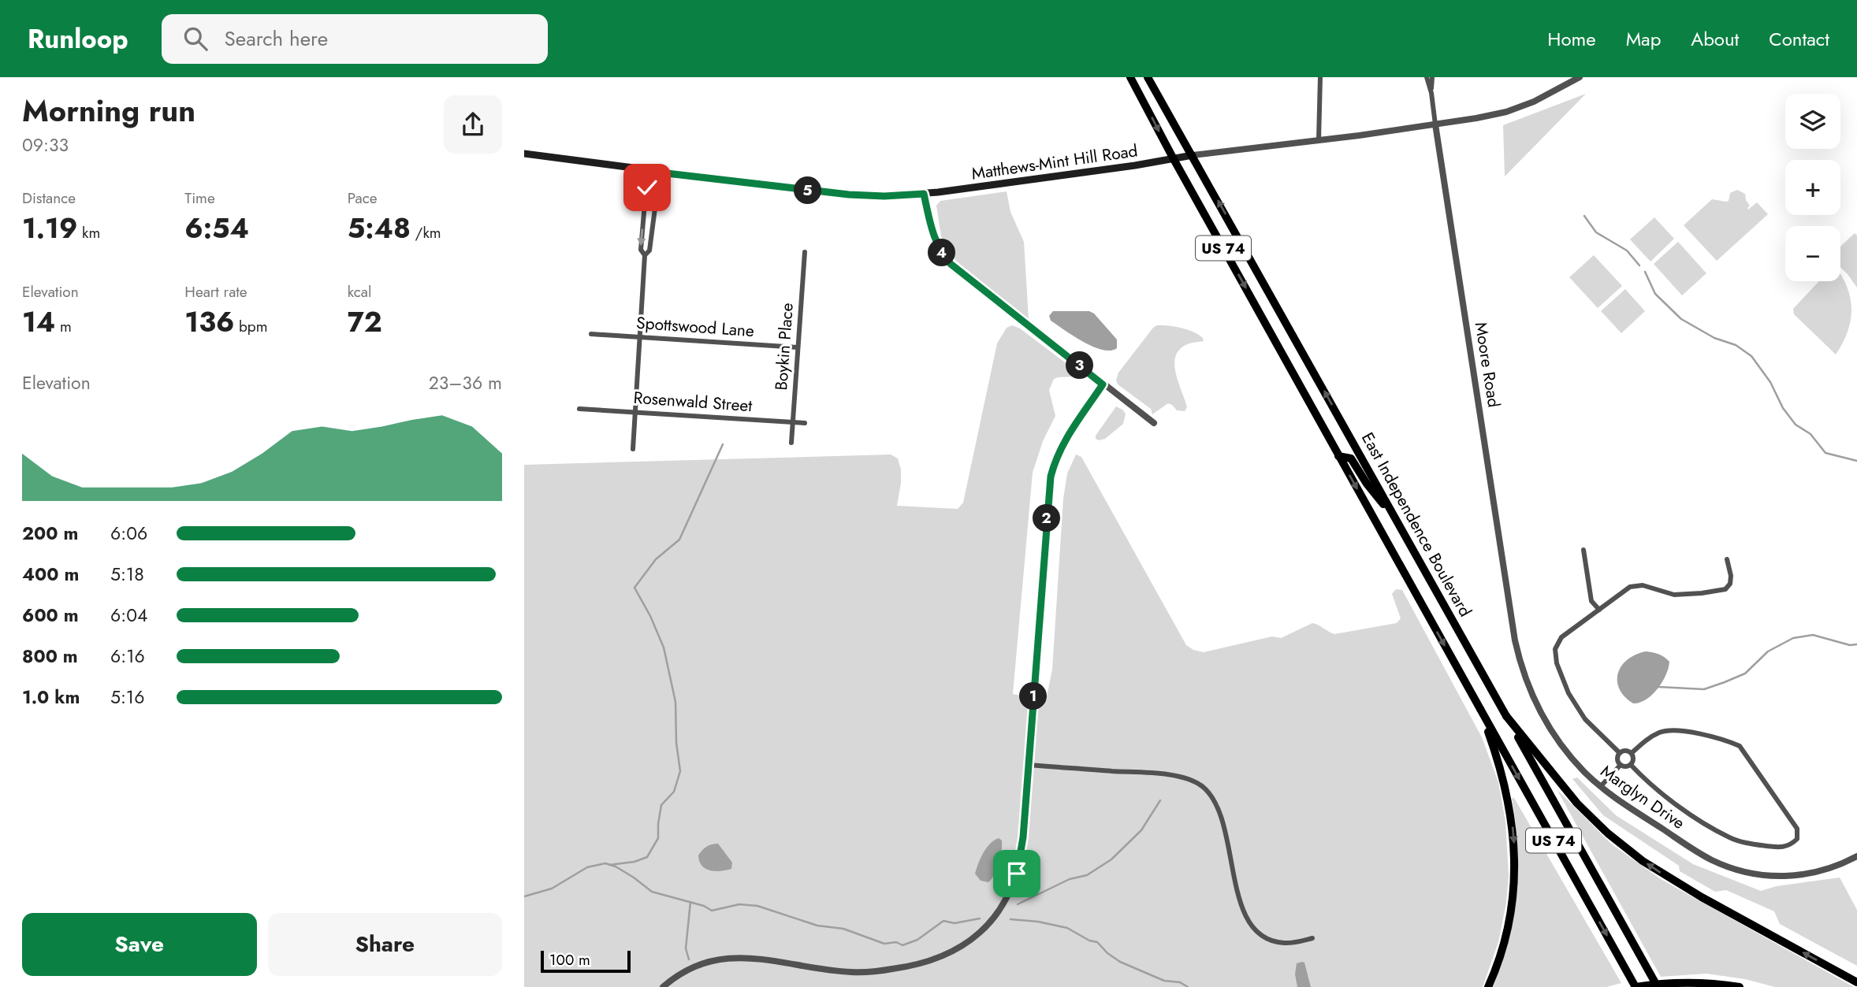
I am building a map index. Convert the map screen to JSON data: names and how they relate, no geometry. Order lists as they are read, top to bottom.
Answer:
{
  "streets": {
    "highway": ["US 74", "East Independence Boulevard"],
    "main road": ["Matthews-Mint Hill Road"],
    "street": [
      "Spottswood Lane",
      "Boykin Place",
      "Moore Road",
      "Rosenwald Street",
      "Marglyn Drive"
    ]
  },
  "crossings": [
    ["Matthews-Mint Hill Road", "Moore Road"],
    ["Matthews-Mint Hill Road", "East Independence Boulevard"],
    ["Spottswood Lane", "Boykin Place"],
    ["Boykin Place", "Rosenwald Street"],
    ["Moore Road", "Marglyn Drive"]
  ],
  "scale_bar": "100 m",
  "page": {
    "header": "Runloop",
    "search": "Search here",
    "nav": [
      "Home",
      "Map",
      "About",
      "Contact"
    ],
    "heading": ["Morning run", "09:33"],
    "map_buttons": ["+", "−"],
    "stats": [
      ["Distance", "1.19 km"],
      ["Time", "6:54"],
      ["Pace", "5:48 /km"],
      ["Elevation", "14 m"],
      ["Heart rate", "136 bpm"],
      ["kcal", "72"]
    ],
    "pins": [
      "5",
      "4",
      "3",
      "2",
      "1"
    ],
    "chart": ["Elevation", "23–36 m"],
    "list": [
      {
        "name": "200 m",
        "note": "6:06"
      },
      {
        "name": "400 m",
        "note": "5:18"
      },
      {
        "name": "600 m",
        "note": "6:04"
      },
      {
        "name": "800 m",
        "note": "6:16"
      },
      {
        "name": "1.0 km",
        "note": "5:16"
      }
    ],
    "buttons": ["Save", "Share"],
    "scale": "100 m"
  }
}
